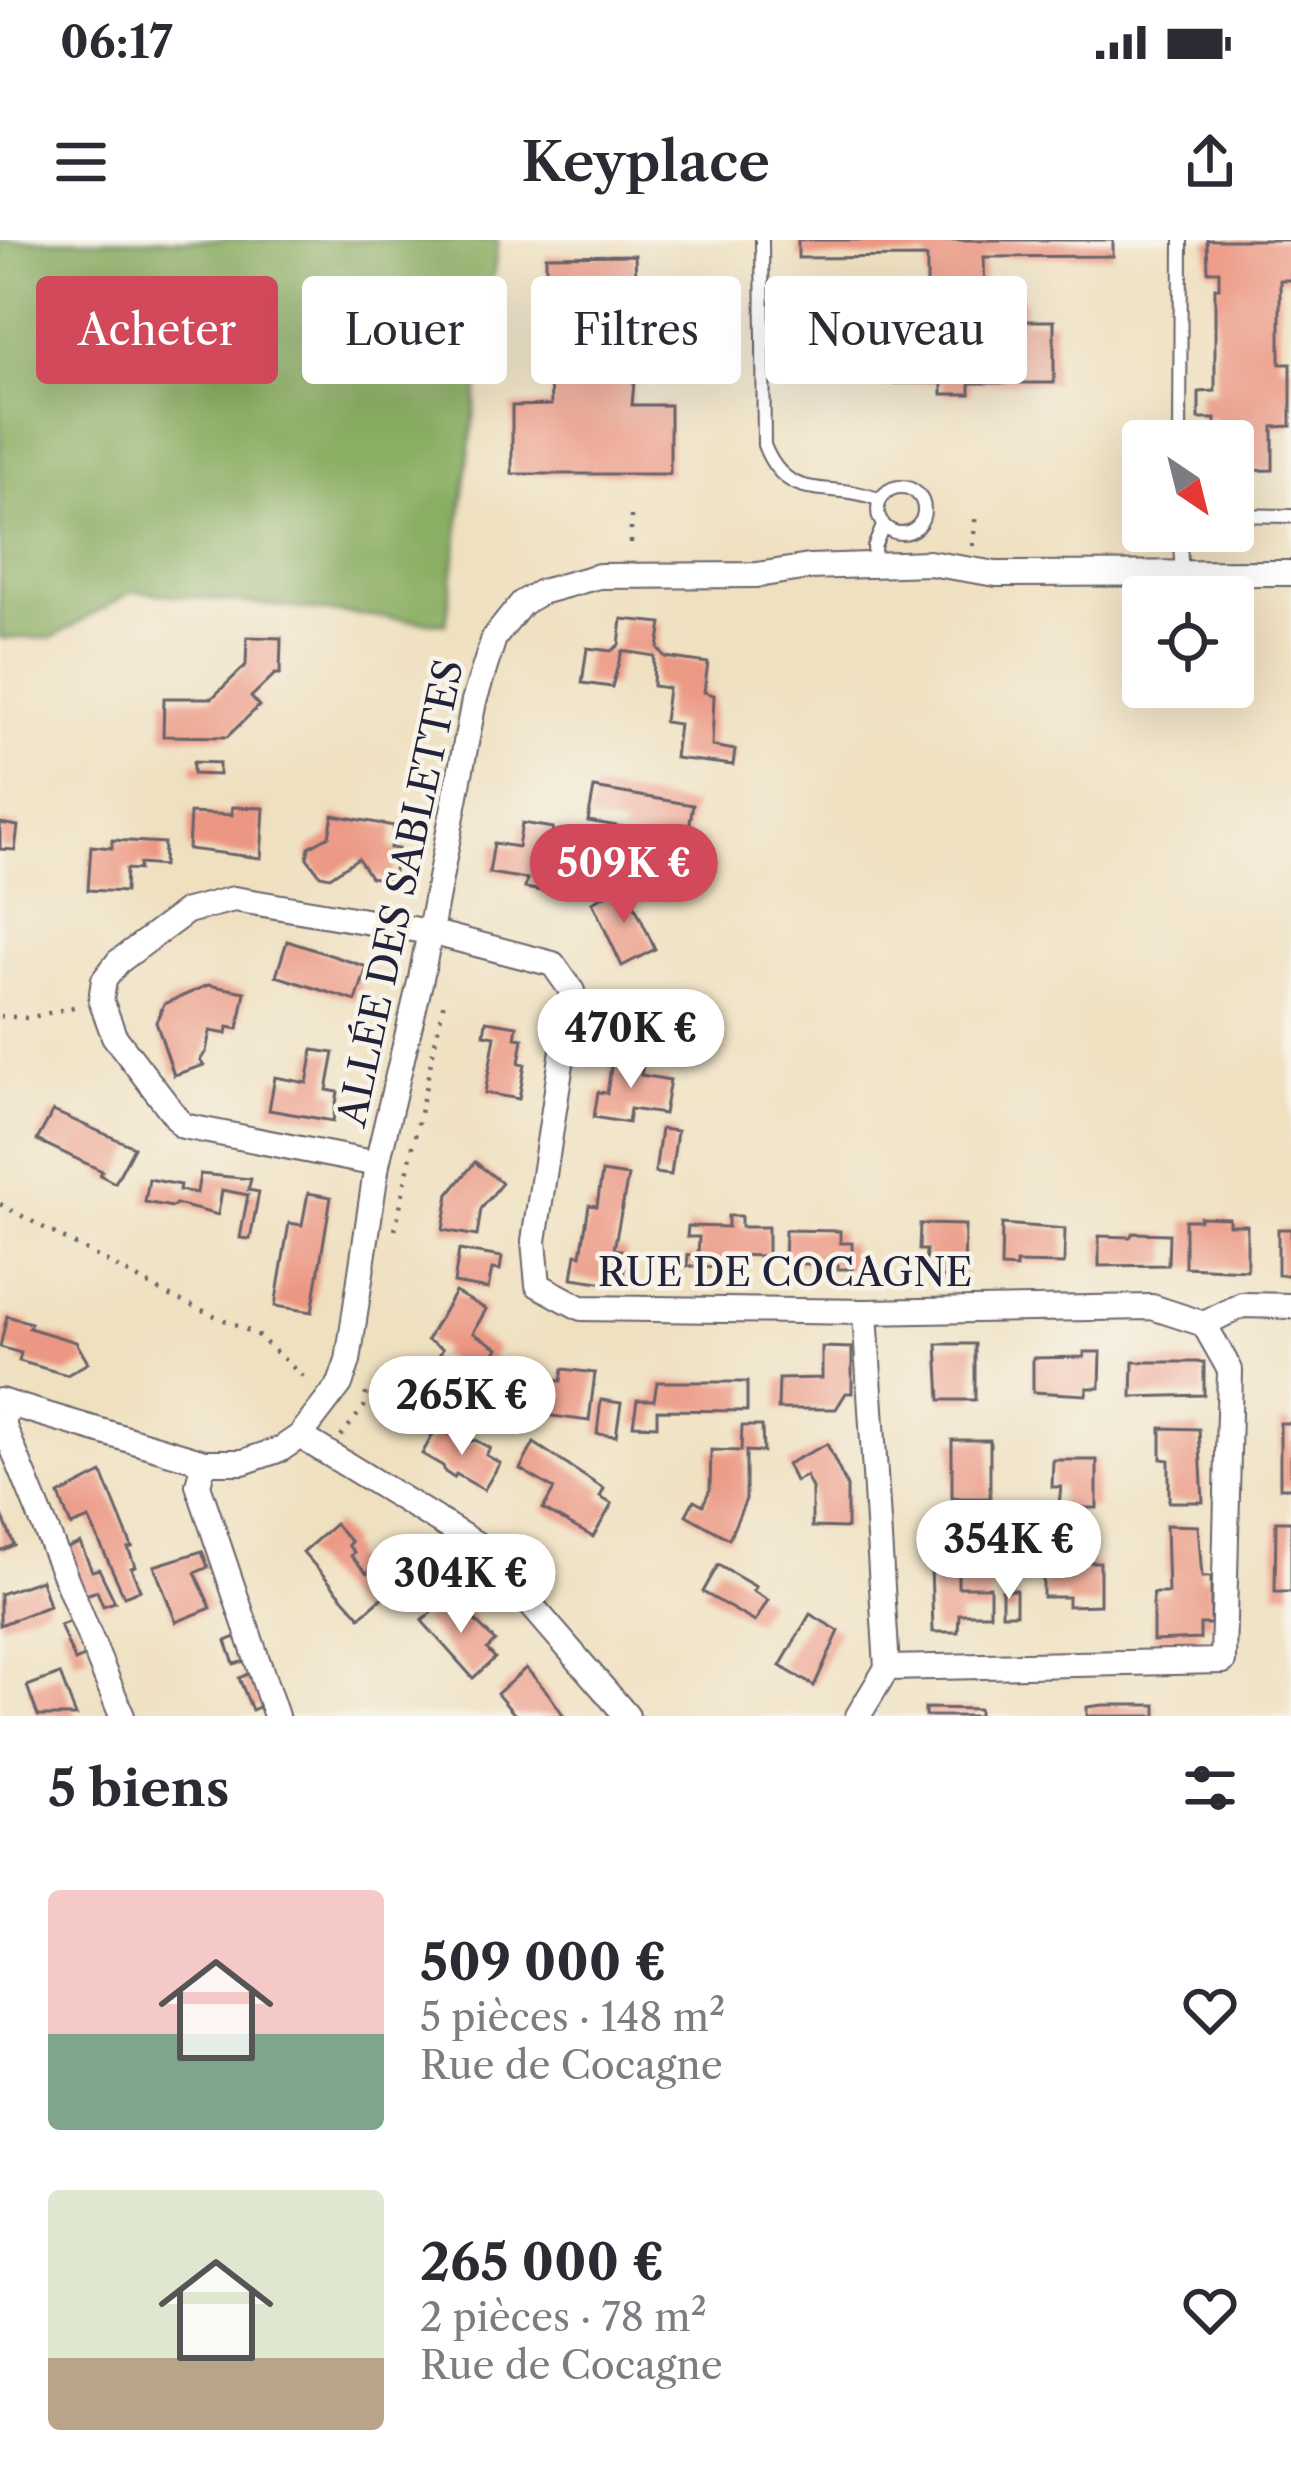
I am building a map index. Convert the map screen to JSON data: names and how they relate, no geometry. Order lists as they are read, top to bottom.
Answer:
{
  "streets": {
    "street": ["ALLÉE DES SABLETTES", "RUE DE COCAGNE"]
  },
  "crossings": [
    ["ALLÉE DES SABLETTES", "RUE DE COCAGNE"]
  ],
  "north": "bottom right",
  "page": {
    "status": "06:17",
    "header": "Keyplace",
    "chip": [
      "Acheter",
      "Louer",
      "Filtres",
      "Nouveau"
    ],
    "price": [
      "509K €",
      "470K €",
      "265K €",
      "354K €",
      "304K €"
    ],
    "heading": "5 biens",
    "list": [
      {
        "name": "509 000 €",
        "note": "5 pièces · 148 m² · Rue de Cocagne"
      },
      {
        "name": "265 000 €",
        "note": "2 pièces · 78 m² · Rue de Cocagne"
      }
    ]
  }
}
